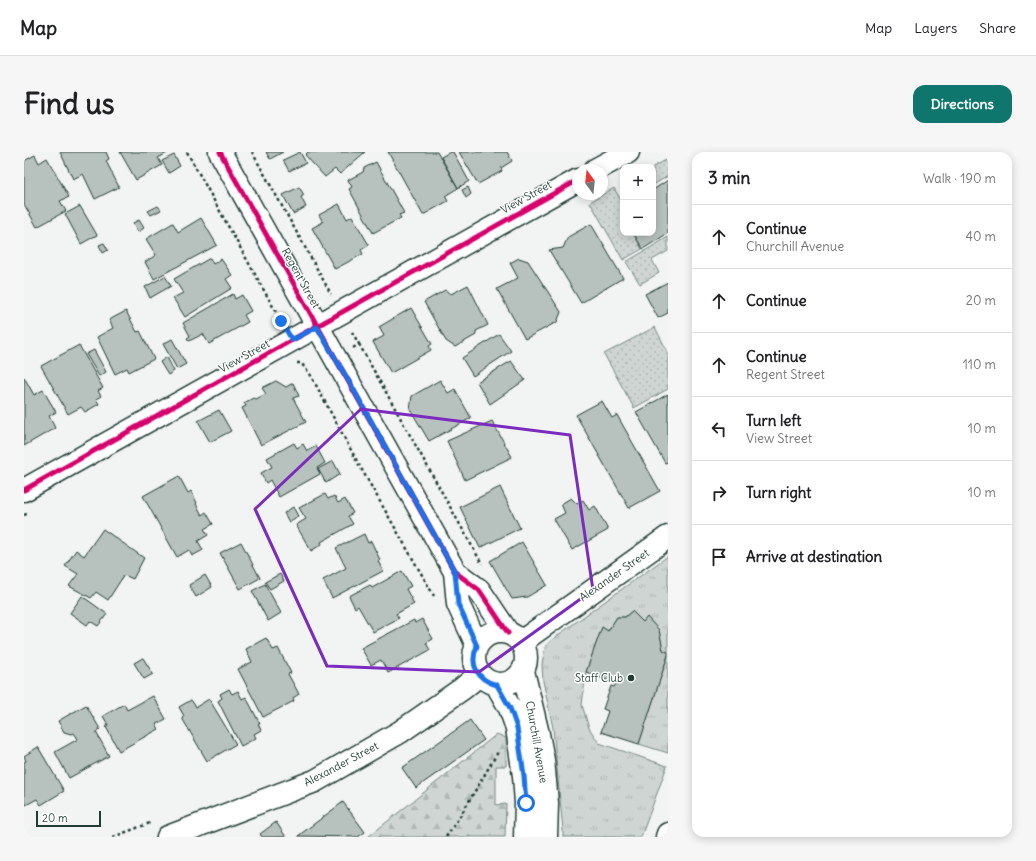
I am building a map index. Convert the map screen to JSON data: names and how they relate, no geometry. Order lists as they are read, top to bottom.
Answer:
{
  "streets": {
    "street": [
      "View Street",
      "Regent Street",
      "Alexander Street",
      "Churchill Avenue"
    ]
  },
  "crossings": [
    ["View Street", "Regent Street"],
    ["Regent Street", "Alexander Street"],
    ["Regent Street", "Churchill Avenue"],
    ["Alexander Street", "Churchill Avenue"]
  ],
  "places": ["Staff Club"],
  "scale_bar": "20 m",
  "north": "top",
  "page": {
    "header": "Map",
    "nav": ["Map", "Layers", "Share"],
    "buttons": "Directions",
    "title": "Find us",
    "heading": ["3 min", "Walk · 190 m"],
    "map_buttons": ["+", "−"],
    "list": [
      ["Continue", "Churchill Avenue", "40 m"],
      ["Continue", "20 m"],
      ["Continue", "Regent Street", "110 m"],
      ["Turn left", "View Street", "10 m"],
      ["Turn right", "10 m"],
      "Arrive at destination"
    ],
    "scale": "20 m"
  }
}
